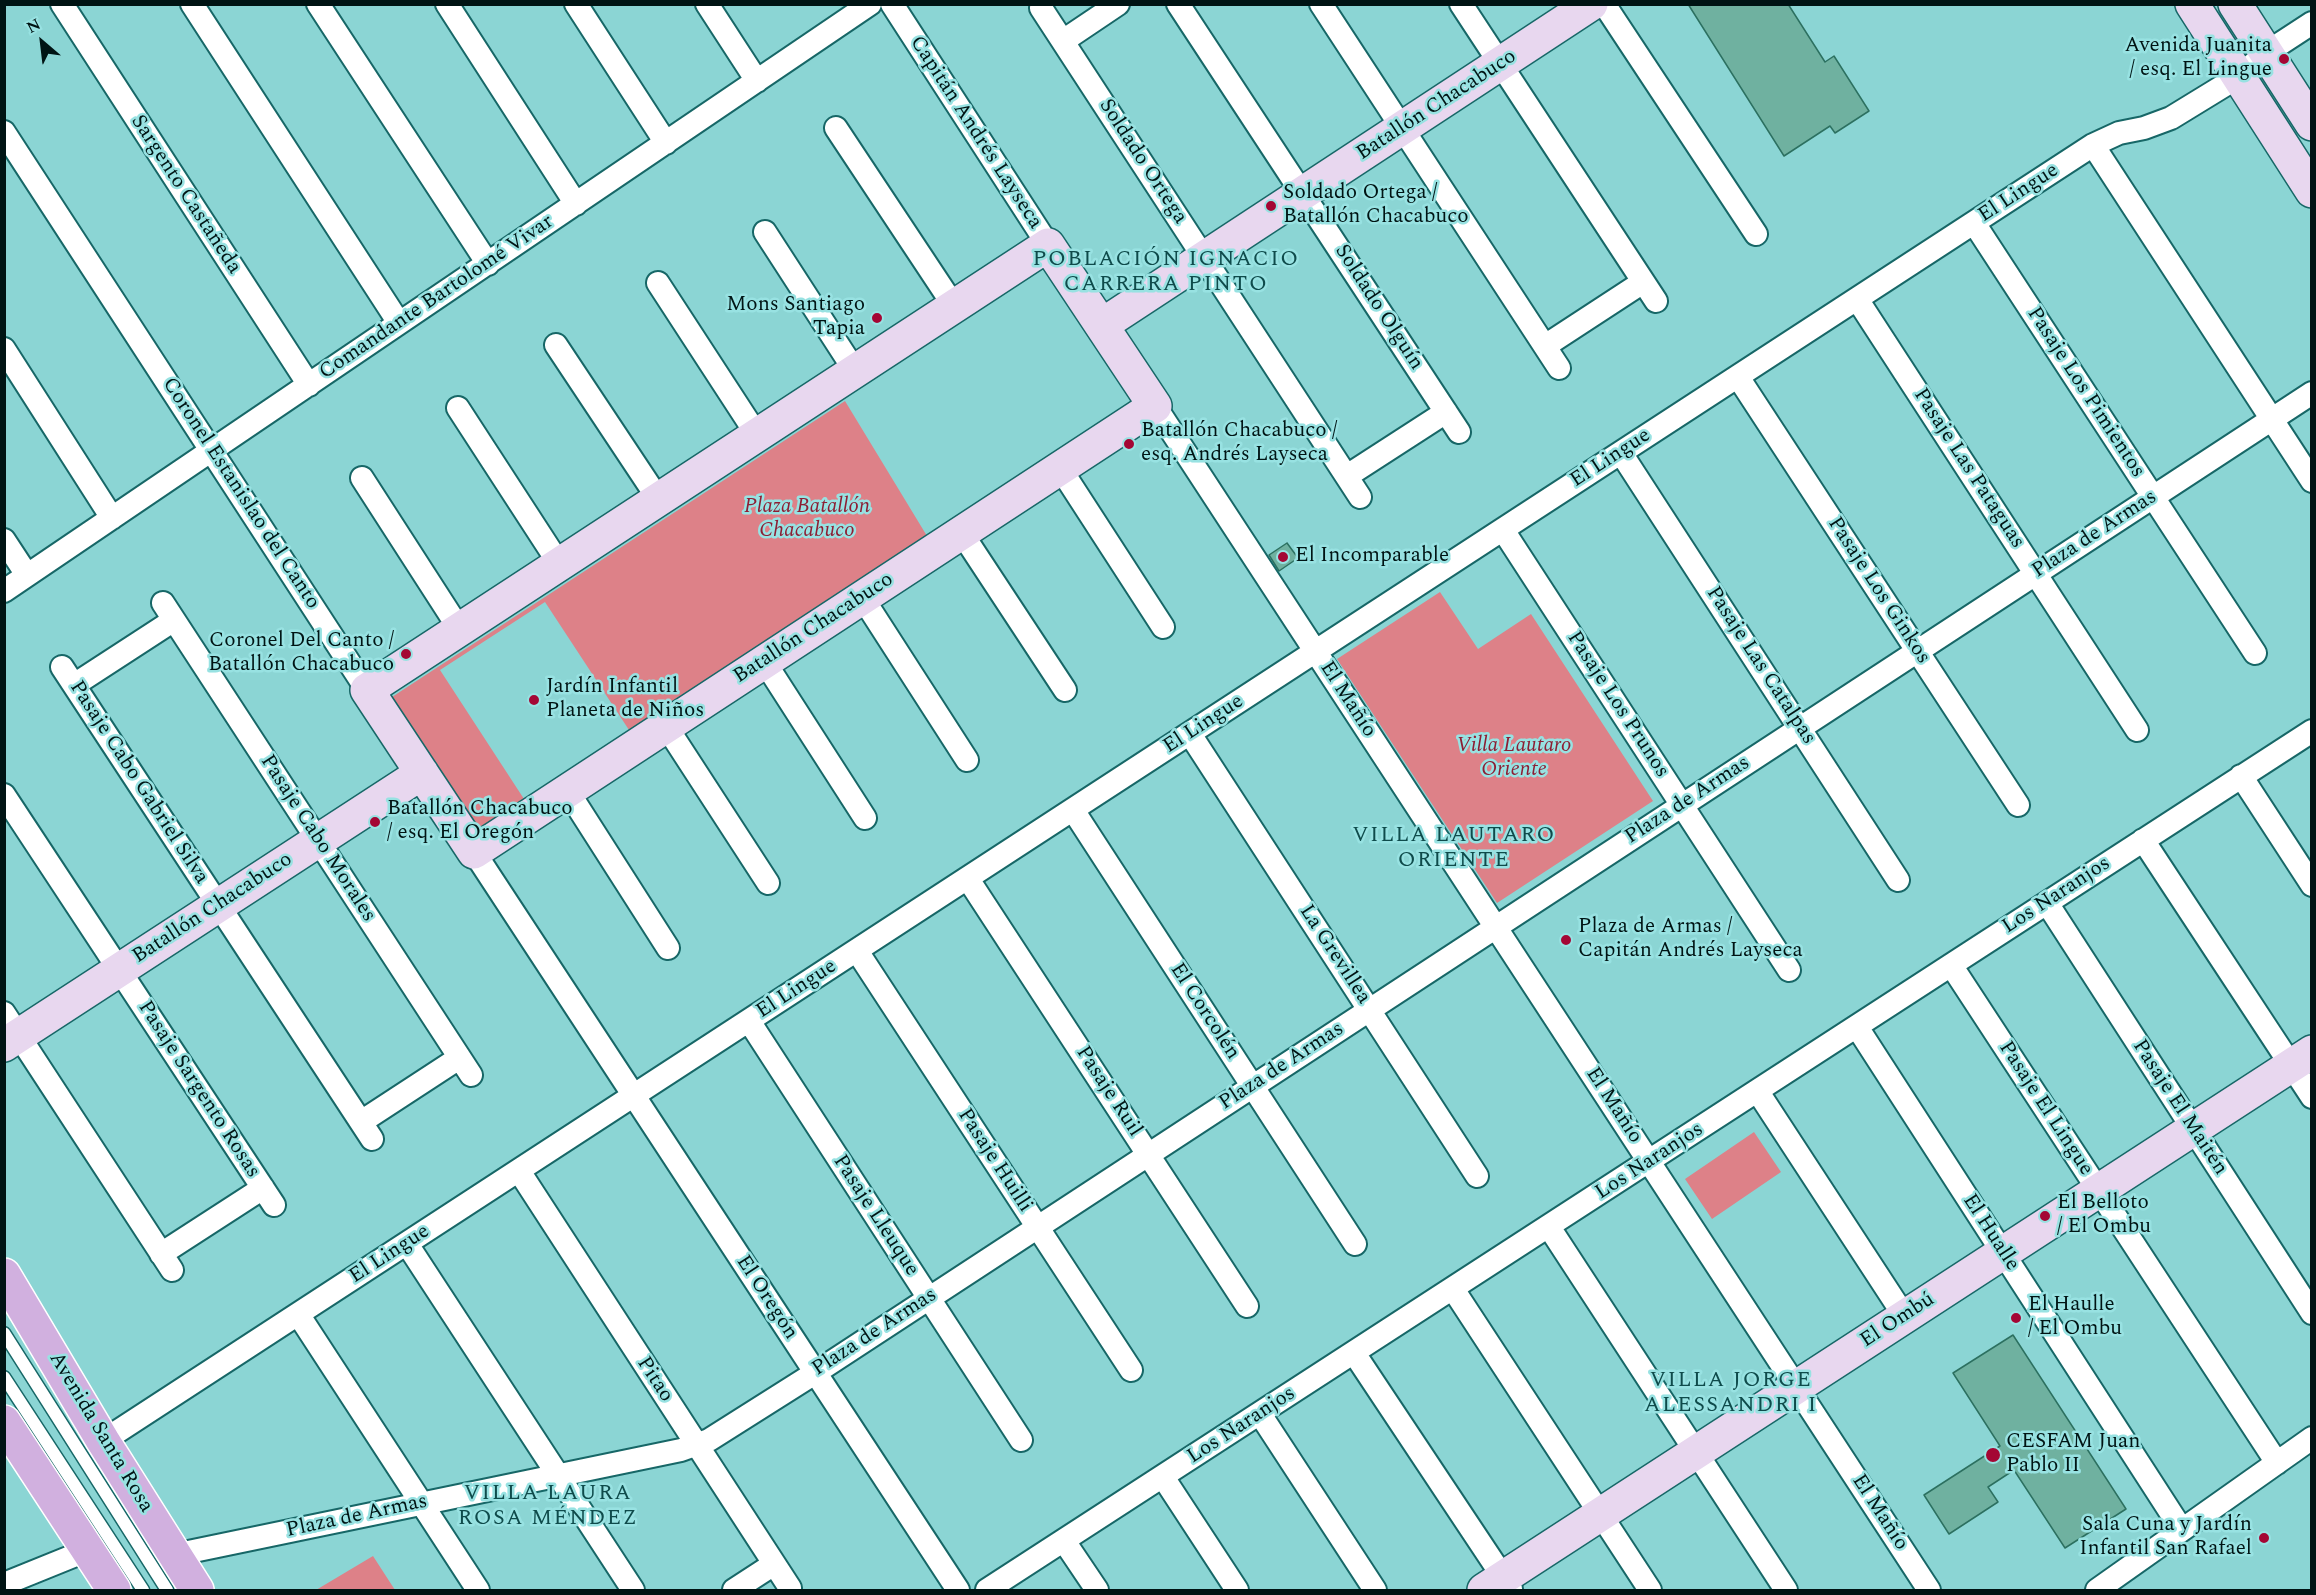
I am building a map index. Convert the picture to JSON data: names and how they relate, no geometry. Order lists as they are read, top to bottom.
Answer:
{
  "streets": {
    "main road": ["Avenida Santa Rosa"],
    "street": [
      "Batallón Chacabuco",
      "Capitán Andrés Layseca",
      "Soldado Ortega",
      "El Lingue",
      "Sargento Castañeda",
      "Comandante Bartolomé Vivar",
      "Soldado Olguín",
      "Pasaje Los Pimientos",
      "Pasaje Las Pataguas",
      "Coronel Estanislao del Canto",
      "Plaza de Armas",
      "Pasaje Los Ginkos",
      "Pasaje Las Catalpas",
      "El Mañío",
      "Pasaje Los Prunos",
      "Pasaje Cabo Gabriel Silva",
      "Pasaje Cabo Morales",
      "Los Naranjos",
      "La Grevillea",
      "El Corcolén",
      "Pasaje Sargento Rosas",
      "Pasaje Ruil",
      "Pasaje El Maitén",
      "Pasaje El Lingue",
      "Pasaje Huilli",
      "Pasaje Lleuque",
      "El Hualle",
      "El Oregón",
      "El Ombú",
      "Pitao"
    ]
  },
  "crossings": [
    ["Batallón Chacabuco", "Capitán Andrés Layseca"],
    ["Batallón Chacabuco", "Soldado Ortega"],
    ["Batallón Chacabuco", "Soldado Olguín"],
    ["Batallón Chacabuco", "Coronel Estanislao del Canto"],
    ["Batallón Chacabuco", "Pasaje Cabo Gabriel Silva"],
    ["Batallón Chacabuco", "Pasaje Cabo Morales"],
    ["Batallón Chacabuco", "Pasaje Sargento Rosas"],
    ["Capitán Andrés Layseca", "El Lingue"],
    ["Capitán Andrés Layseca", "El Mañío"],
    ["El Lingue", "Pasaje Los Pimientos"],
    ["El Lingue", "Pasaje Las Pataguas"],
    ["El Lingue", "Coronel Estanislao del Canto"],
    ["El Lingue", "Pasaje Los Ginkos"],
    ["El Lingue", "Pasaje Las Catalpas"],
    ["El Lingue", "El Mañío"],
    ["El Lingue", "Pasaje Los Prunos"],
    ["El Lingue", "La Grevillea"],
    ["El Lingue", "El Corcolén"],
    ["El Lingue", "Pasaje Ruil"],
    ["El Lingue", "Pasaje Huilli"],
    ["El Lingue", "Pasaje Lleuque"],
    ["El Lingue", "El Oregón"],
    ["El Lingue", "Pitao"],
    ["El Lingue", "Avenida Santa Rosa"],
    ["Sargento Castañeda", "Comandante Bartolomé Vivar"],
    ["Comandante Bartolomé Vivar", "Coronel Estanislao del Canto"],
    ["Pasaje Los Pimientos", "Plaza de Armas"],
    ["Pasaje Las Pataguas", "Plaza de Armas"],
    ["Coronel Estanislao del Canto", "El Oregón"],
    ["Plaza de Armas", "Pasaje Los Ginkos"],
    ["Plaza de Armas", "Pasaje Las Catalpas"],
    ["Plaza de Armas", "El Mañío"],
    ["Plaza de Armas", "Pasaje Los Prunos"],
    ["Plaza de Armas", "La Grevillea"],
    ["Plaza de Armas", "El Corcolén"],
    ["Plaza de Armas", "Pasaje Ruil"],
    ["Plaza de Armas", "Pasaje Huilli"],
    ["Plaza de Armas", "Pasaje Lleuque"],
    ["Plaza de Armas", "El Oregón"],
    ["Plaza de Armas", "Pitao"],
    ["Plaza de Armas", "Avenida Santa Rosa"],
    ["El Mañío", "Los Naranjos"],
    ["El Mañío", "El Ombú"],
    ["Pasaje Cabo Gabriel Silva", "Pasaje Cabo Morales"],
    ["Los Naranjos", "Pasaje El Maitén"],
    ["Los Naranjos", "Pasaje El Lingue"],
    ["Los Naranjos", "El Hualle"],
    ["Pasaje El Maitén", "El Ombú"],
    ["Pasaje El Lingue", "El Ombú"],
    ["El Hualle", "El Ombú"]
  ],
  "districts": [
    "POBLACIÓN IGNACIO CARRERA PINTO",
    "VILLA LAUTARO ORIENTE",
    "VILLA JORGE ALESSANDRI I",
    "VILLA LAURA ROSA MÉNDEZ"
  ],
  "parks": ["Plaza Batallón Chacabuco", "Villa Lautaro Oriente"],
  "places": [
    "Avenida Juanita / esq. El Lingue",
    "Soldado Ortega / Batallón Chacabuco",
    "Mons Santiago Tapia",
    "Batallón Chacabuco / esq. Andrés Layseca",
    "El Incomparable",
    "Coronel Del Canto / Batallón Chacabuco",
    "Jardín Infantil Planeta de Niños",
    "Batallón Chacabuco / esq. El Oregón",
    "Plaza de Armas / Capitán Andrés Layseca",
    "El Belloto / El Ombu",
    "El Haulle / El Ombu",
    "CESFAM Juan Pablo II",
    "Sala Cuna y Jardín Infantil San Rafael"
  ],
  "north": "top left"
}
